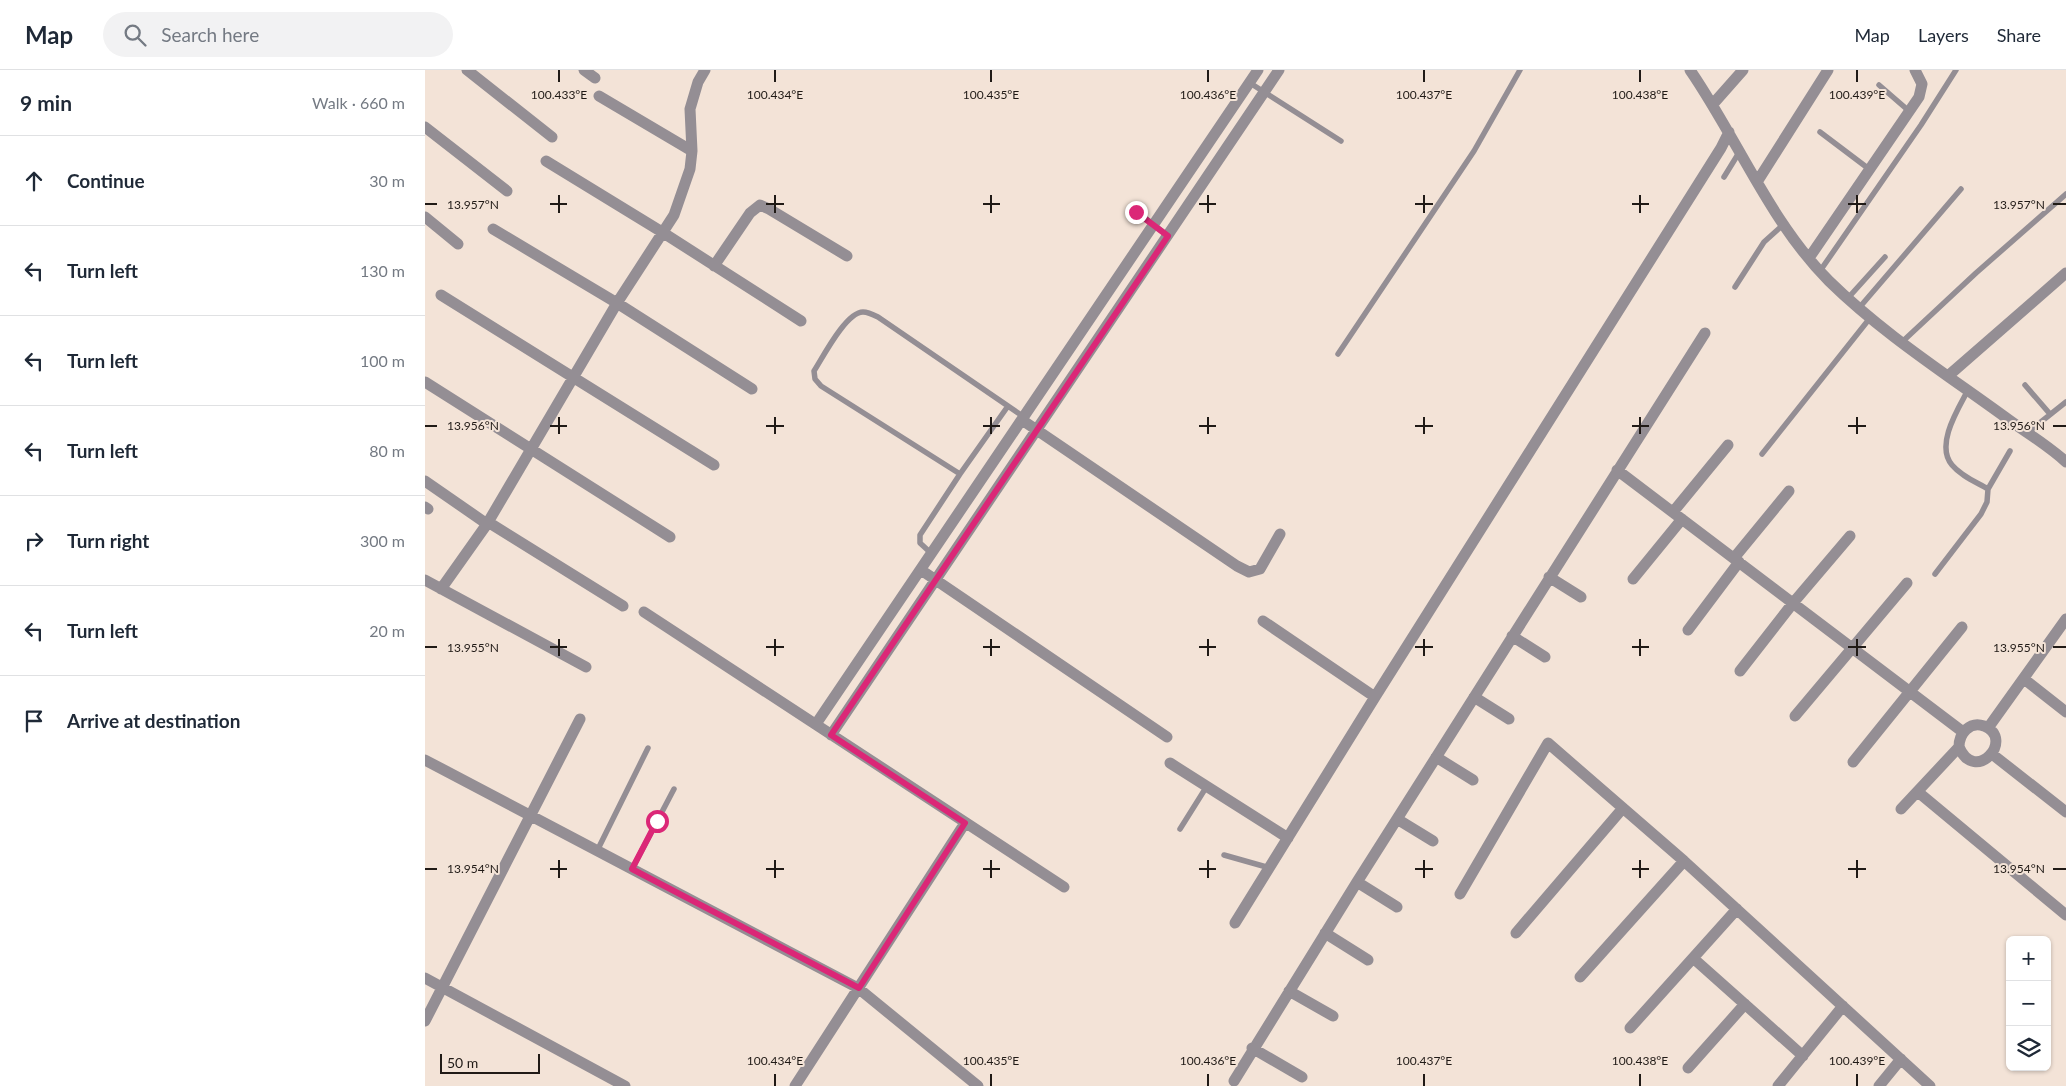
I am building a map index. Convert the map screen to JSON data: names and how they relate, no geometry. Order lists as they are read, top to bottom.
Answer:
{
  "scale_bar": "50 m",
  "page": {
    "header": "Map",
    "search": "Search here",
    "nav": ["Map", "Layers", "Share"],
    "heading": ["9 min", "Walk · 660 m"],
    "list": [
      ["Continue", "30 m"],
      ["Turn left", "130 m"],
      ["Turn left", "100 m"],
      ["Turn left", "80 m"],
      ["Turn right", "300 m"],
      ["Turn left", "20 m"],
      "Arrive at destination"
    ],
    "map_buttons": ["+", "−"],
    "scale": "50 m"
  },
  "coordinates": [
    "100.433°E",
    "100.434°E",
    "100.435°E",
    "100.436°E",
    "100.437°E",
    "100.438°E",
    "100.439°E",
    "13.957°N",
    "13.956°N",
    "13.955°N",
    "13.954°N"
  ]
}
